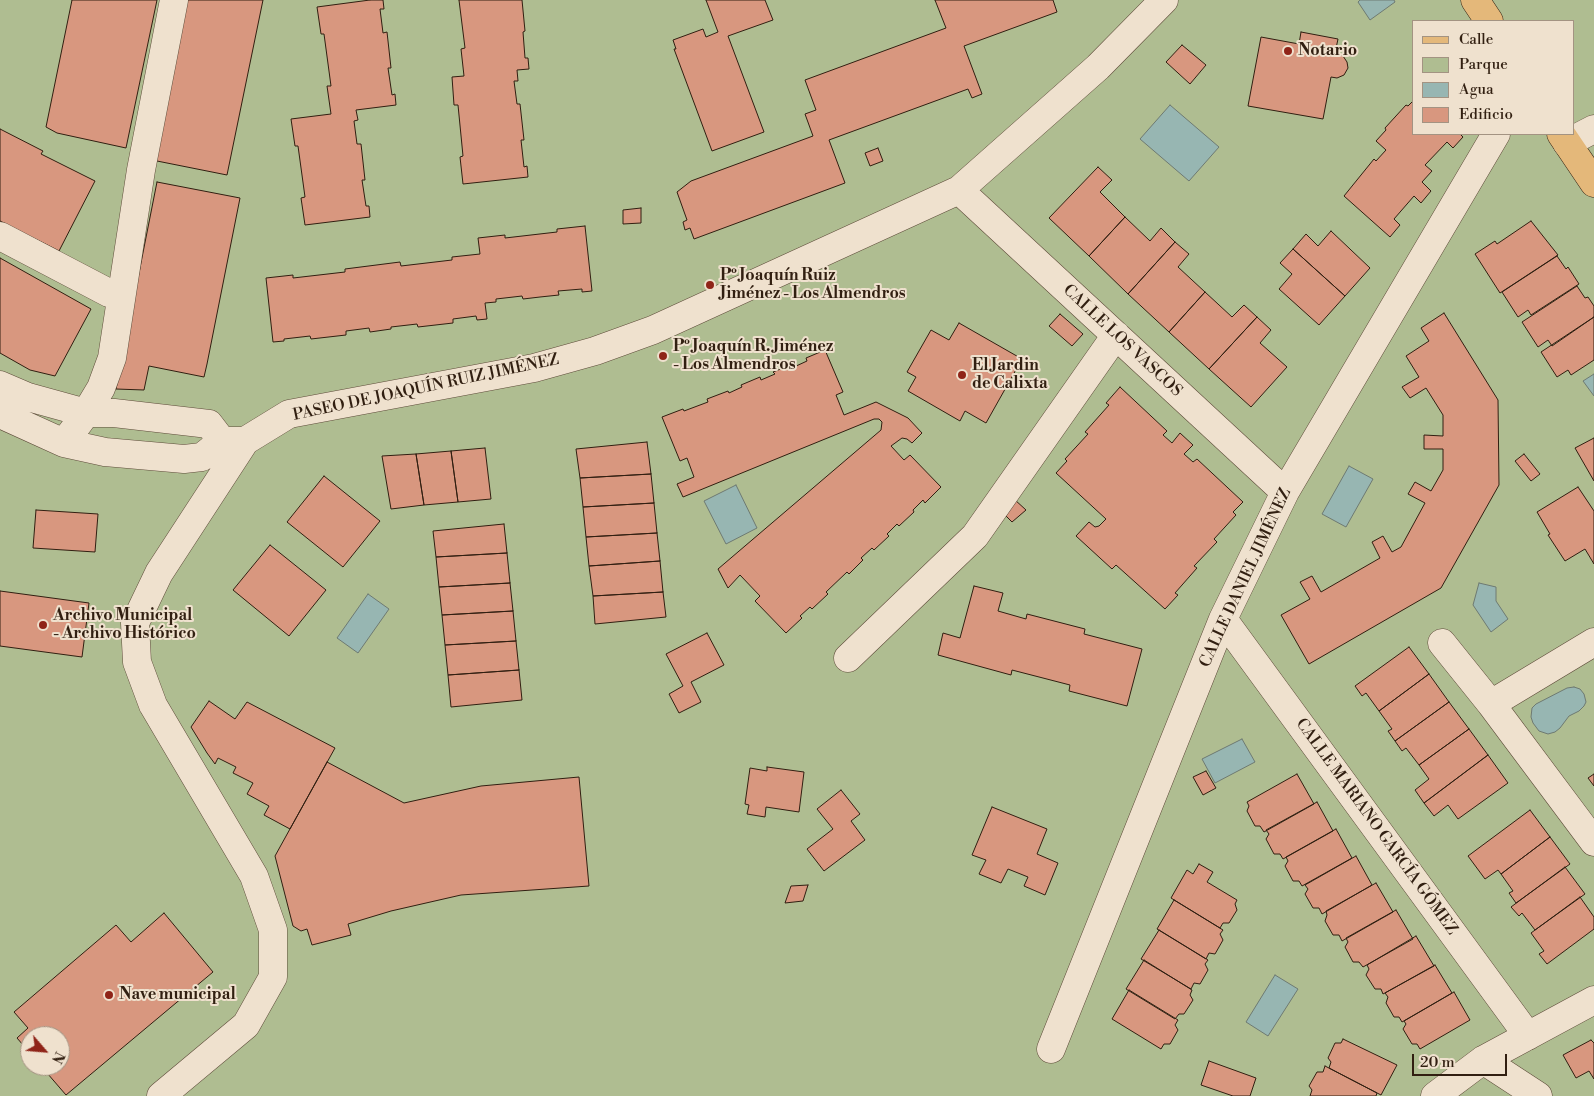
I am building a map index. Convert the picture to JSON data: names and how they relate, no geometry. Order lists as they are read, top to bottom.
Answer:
{
  "streets": {
    "street": [
      "CALLE LOS VASCOS",
      "PASEO DE JOAQUÍN RUIZ JIMÉNEZ",
      "CALLE DANIEL JIMÉNEZ",
      "CALLE MARIANO GARCÍA GÓMEZ"
    ]
  },
  "crossings": [
    ["CALLE LOS VASCOS", "PASEO DE JOAQUÍN RUIZ JIMÉNEZ"],
    ["CALLE LOS VASCOS", "CALLE DANIEL JIMÉNEZ"],
    ["CALLE DANIEL JIMÉNEZ", "CALLE MARIANO GARCÍA GÓMEZ"]
  ],
  "places": [
    "Notario",
    "Pº Joaquín Ruiz Jiménez - Los Almendros",
    "Pº Joaquín R. Jiménez - Los Almendros",
    "El Jardin de Calixta",
    "Archivo Municipal - Archivo Histórico",
    "Nave municipal"
  ],
  "legend": [
    "Calle",
    "Parque",
    "Agua",
    "Edificio"
  ],
  "scale_bar": "20 m",
  "north": "bottom right"
}
